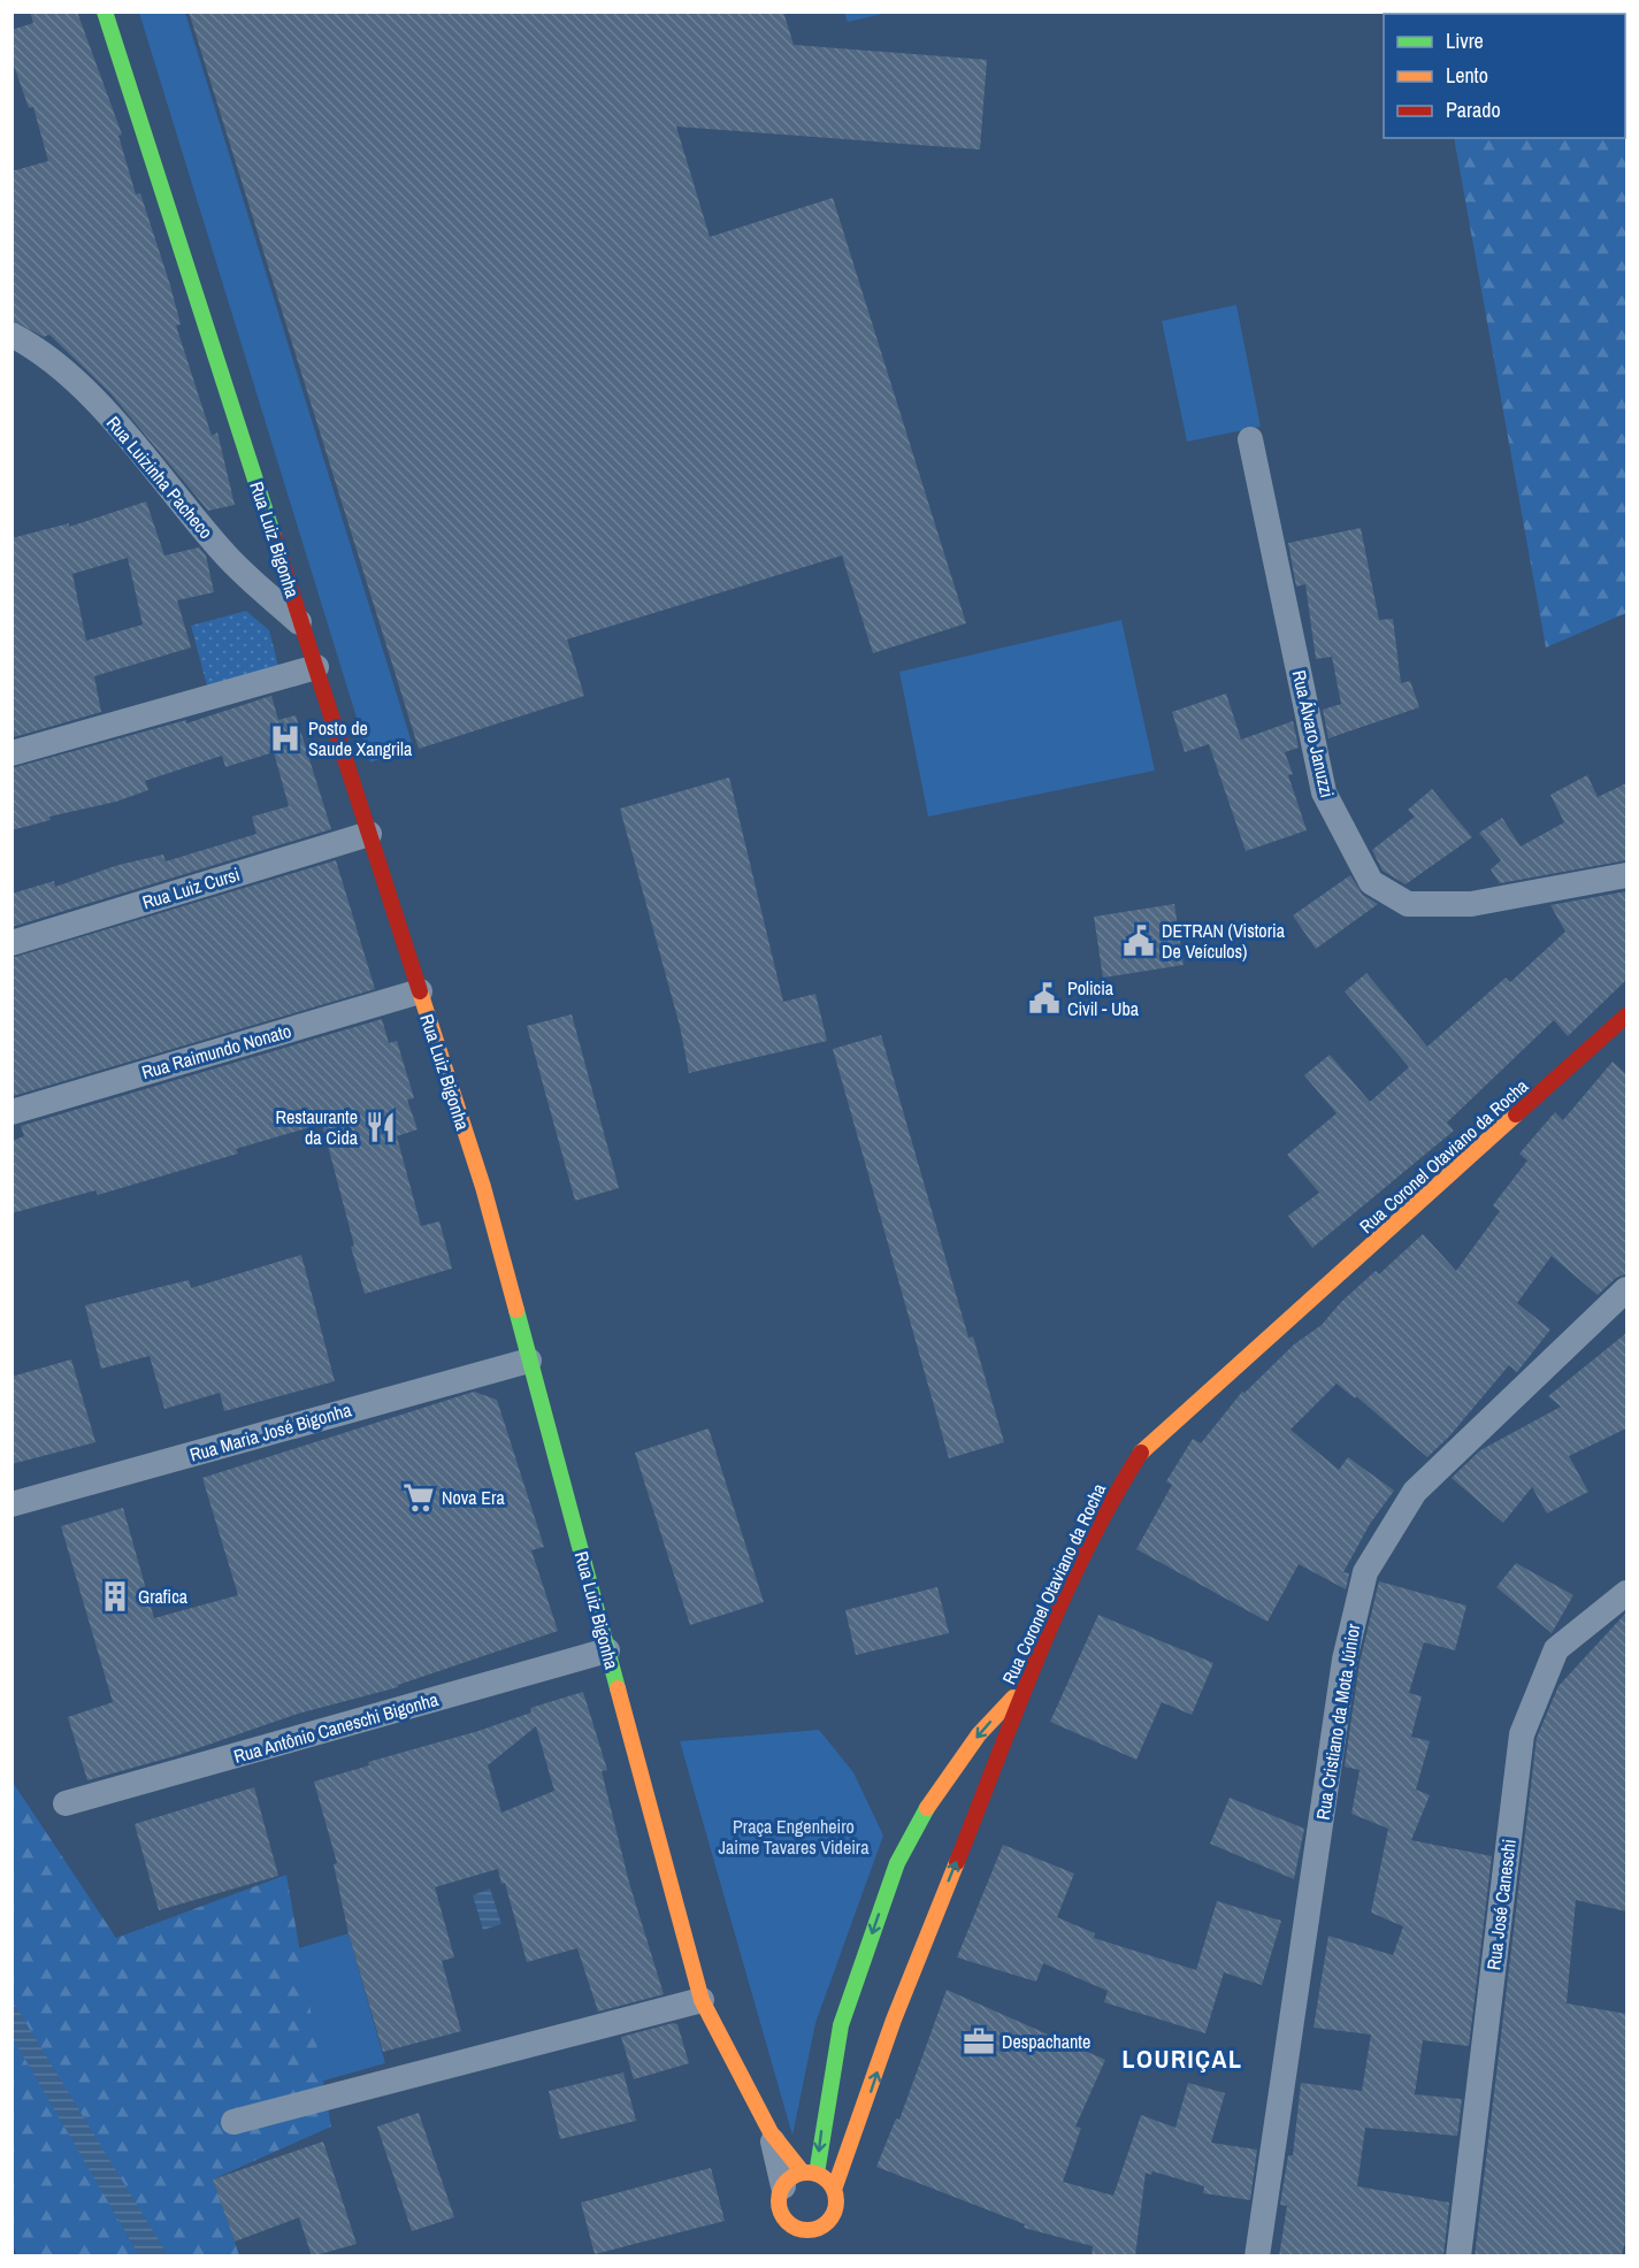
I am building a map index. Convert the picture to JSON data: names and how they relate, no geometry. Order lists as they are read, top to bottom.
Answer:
{
  "streets": {
    "street": [
      "Rua Luizinha Pacheco",
      "Rua Luiz Bigonha",
      "Rua Álvaro Januzzi",
      "Rua Luiz Cursi",
      "Rua Raimundo Nonato",
      "Rua Coronel Otaviano da Rocha",
      "Rua Maria José Bigonha",
      "Rua Cristiano da Mota Júnior",
      "Rua Antônio Caneschi Bigonha",
      "Rua José Caneschi"
    ]
  },
  "crossings": [
    ["Rua Luizinha Pacheco", "Rua Luiz Bigonha"],
    ["Rua Luiz Bigonha", "Rua Luiz Cursi"],
    ["Rua Luiz Bigonha", "Rua Raimundo Nonato"],
    ["Rua Luiz Bigonha", "Rua Coronel Otaviano da Rocha"],
    ["Rua Luiz Bigonha", "Rua Maria José Bigonha"],
    ["Rua Luiz Bigonha", "Rua Antônio Caneschi Bigonha"]
  ],
  "districts": ["LOURIÇAL"],
  "parks": ["Praça Engenheiro Jaime Tavares Videira"],
  "places": {
    "hospital": ["Posto de Saude Xangrila"],
    "public building": ["DETRAN (Vistoria De Veículos)", "Policia Civil - Uba"],
    "restaurant": ["Restaurante da Cida"],
    "supermarket": ["Nova Era"],
    "building": ["Grafica"],
    "office": ["Despachante"]
  },
  "legend": ["Livre", "Lento", "Parado"]
}
